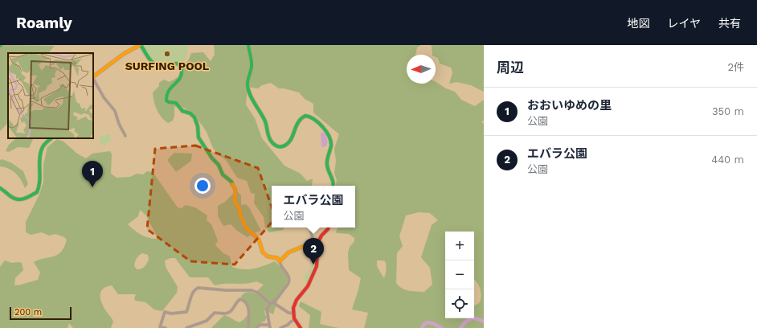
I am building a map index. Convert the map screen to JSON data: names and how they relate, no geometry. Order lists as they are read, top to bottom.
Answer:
{
  "places": ["SURFING POOL"],
  "scale_bar": "200 m",
  "north": "left",
  "page": {
    "header": "Roamly",
    "nav": ["地図", "レイヤ", "共有"],
    "heading": ["周辺", "2件"],
    "list": [
      {
        "mark": "1",
        "name": "おおいゆめの里",
        "note": "公園",
        "value": "350 m"
      },
      {
        "mark": "2",
        "name": "エバラ公園",
        "note": "公園",
        "value": "440 m"
      }
    ],
    "pins": ["1", "2"],
    "popup": ["エバラ公園", "公園"],
    "map_buttons": ["+", "−"],
    "scale": "200 m"
  }
}
